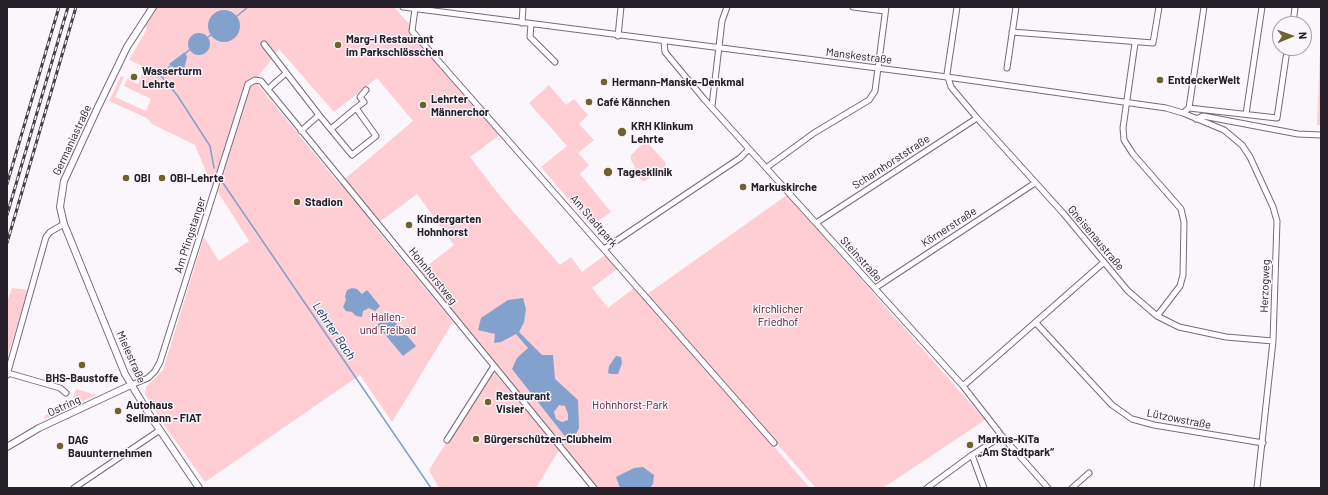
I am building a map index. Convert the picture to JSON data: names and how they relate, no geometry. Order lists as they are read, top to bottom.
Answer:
{
  "streets": {
    "street": [
      "Manskestraße",
      "Germaniastraße",
      "Scharnhorststraße",
      "Am Stadtpark",
      "Körnerstraße",
      "Am Pfingstanger",
      "Gneisenaustraße",
      "Steinstraße",
      "Hohnhorstweg",
      "Herzogweg",
      "Mielestraße",
      "Ostring",
      "Lützowstraße"
    ]
  },
  "crossings": [
    ["Manskestraße", "Am Stadtpark"],
    ["Manskestraße", "Gneisenaustraße"],
    ["Manskestraße", "Steinstraße"],
    ["Manskestraße", "Herzogweg"],
    ["Germaniastraße", "Mielestraße"],
    ["Scharnhorststraße", "Gneisenaustraße"],
    ["Scharnhorststraße", "Steinstraße"],
    ["Körnerstraße", "Gneisenaustraße"],
    ["Körnerstraße", "Steinstraße"],
    ["Am Pfingstanger", "Hohnhorstweg"],
    ["Am Pfingstanger", "Mielestraße"],
    ["Am Pfingstanger", "Ostring"],
    ["Gneisenaustraße", "Herzogweg"],
    ["Herzogweg", "Lützowstraße"],
    ["Mielestraße", "Ostring"]
  ],
  "water": ["Lehrter Bach"],
  "parks": ["kirchlicher Friedhof", "Hallen- und Freibad", "Hohnhorst-Park"],
  "places": [
    "Marg-i Restaurant im Parkschlösschen",
    "Wasserturm Lehrte",
    "EntdeckerWelt",
    "Hermann-Manske-Denkmal",
    "Café Kännchen",
    "Lehrter Männerchor",
    "KRH Klinkum Lehrte",
    "Tagesklinik",
    "OBI",
    "OBI-Lehrte",
    "Markuskirche",
    "Stadion",
    "Kindergarten Hohnhorst",
    "BHS-Baustoffe",
    "Restaurant Visier",
    "Autohaus Sellmann - FIAT",
    "Bürgerschützen-Clubheim",
    "Markus-KiTa „Am Stadtpark“",
    "DAG Bauunternehmen"
  ],
  "north": "right"
}
